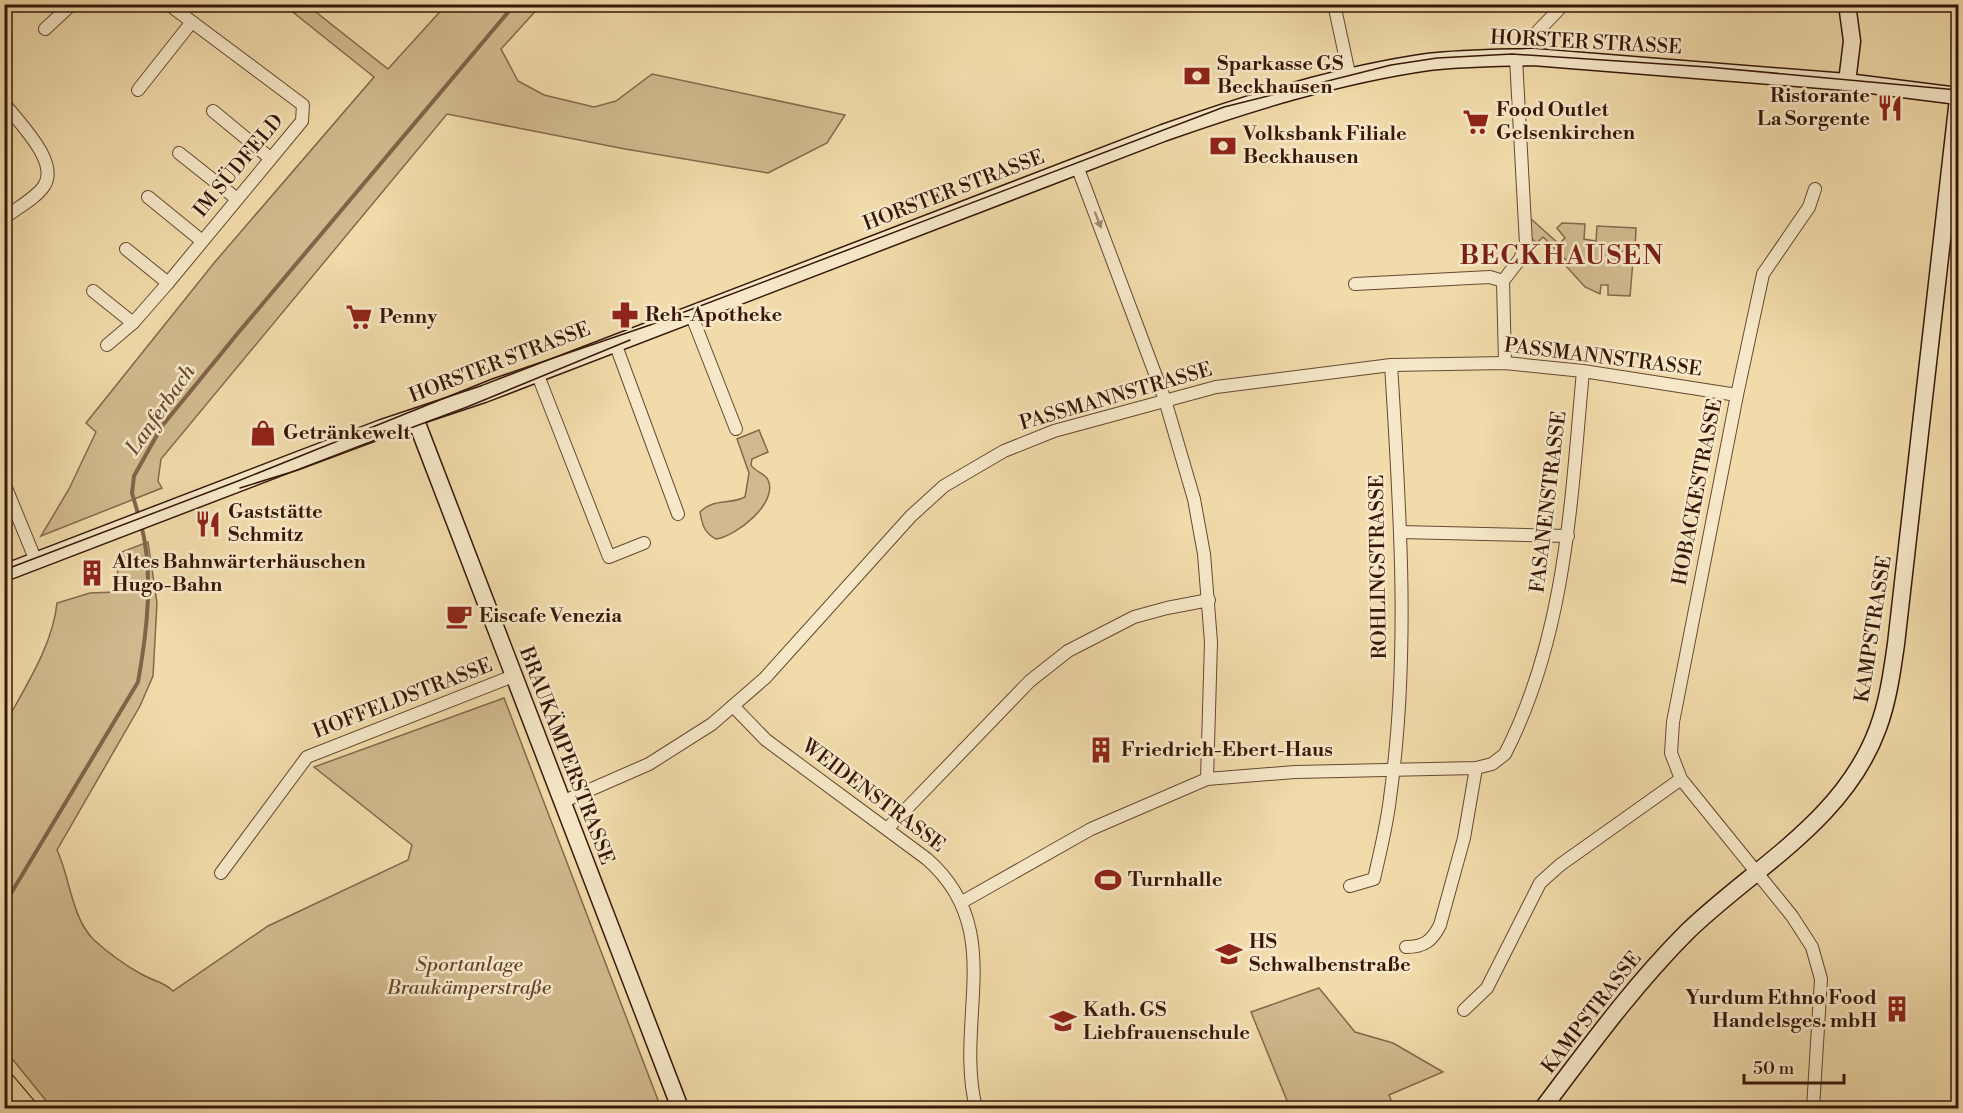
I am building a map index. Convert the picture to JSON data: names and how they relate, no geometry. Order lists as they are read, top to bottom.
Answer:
{
  "streets": {
    "main road": ["HORSTER STRASSE", "KAMPSTRASSE", "BRAUKÄMPERSTRASSE"],
    "street": [
      "IM SÜDFELD",
      "PASSMANNSTRASSE",
      "HOBACKESTRASSE",
      "FASANENSTRASSE",
      "ROHLINGSTRASSE",
      "HOFFELDSTRASSE",
      "WEIDENSTRASSE"
    ]
  },
  "crossings": [
    ["HORSTER STRASSE", "KAMPSTRASSE"],
    ["HORSTER STRASSE", "BRAUKÄMPERSTRASSE"],
    ["PASSMANNSTRASSE", "HOBACKESTRASSE"],
    ["PASSMANNSTRASSE", "FASANENSTRASSE"],
    ["PASSMANNSTRASSE", "ROHLINGSTRASSE"],
    ["PASSMANNSTRASSE", "BRAUKÄMPERSTRASSE"],
    ["PASSMANNSTRASSE", "WEIDENSTRASSE"],
    ["HOBACKESTRASSE", "KAMPSTRASSE"],
    ["HOFFELDSTRASSE", "BRAUKÄMPERSTRASSE"]
  ],
  "districts": ["BECKHAUSEN"],
  "water": ["Lanferbach"],
  "parks": ["Sportanlage Braukämperstraße"],
  "places": {
    "bank": ["Sparkasse GS Beckhausen", "Volksbank Filiale Beckhausen"],
    "restaurant": ["Ristorante La Sorgente", "Gaststätte Schmitz"],
    "supermarket": ["Food Outlet Gelsenkirchen", "Penny"],
    "pharmacy": ["Reh-Apotheke"],
    "shop": ["Getränkewelt"],
    "building": ["Altes Bahnwärterhäuschen Hugo-Bahn", "Friedrich-Ebert-Haus", "Yurdum Ethno Food Handelsges. mbH"],
    "cafe": ["Eiscafe Venezia"],
    "sports": ["Turnhalle"],
    "school or university": ["HS Schwalbenstraße", "Kath. GS Liebfrauenschule"]
  },
  "scale_bar": "50 m"
}
